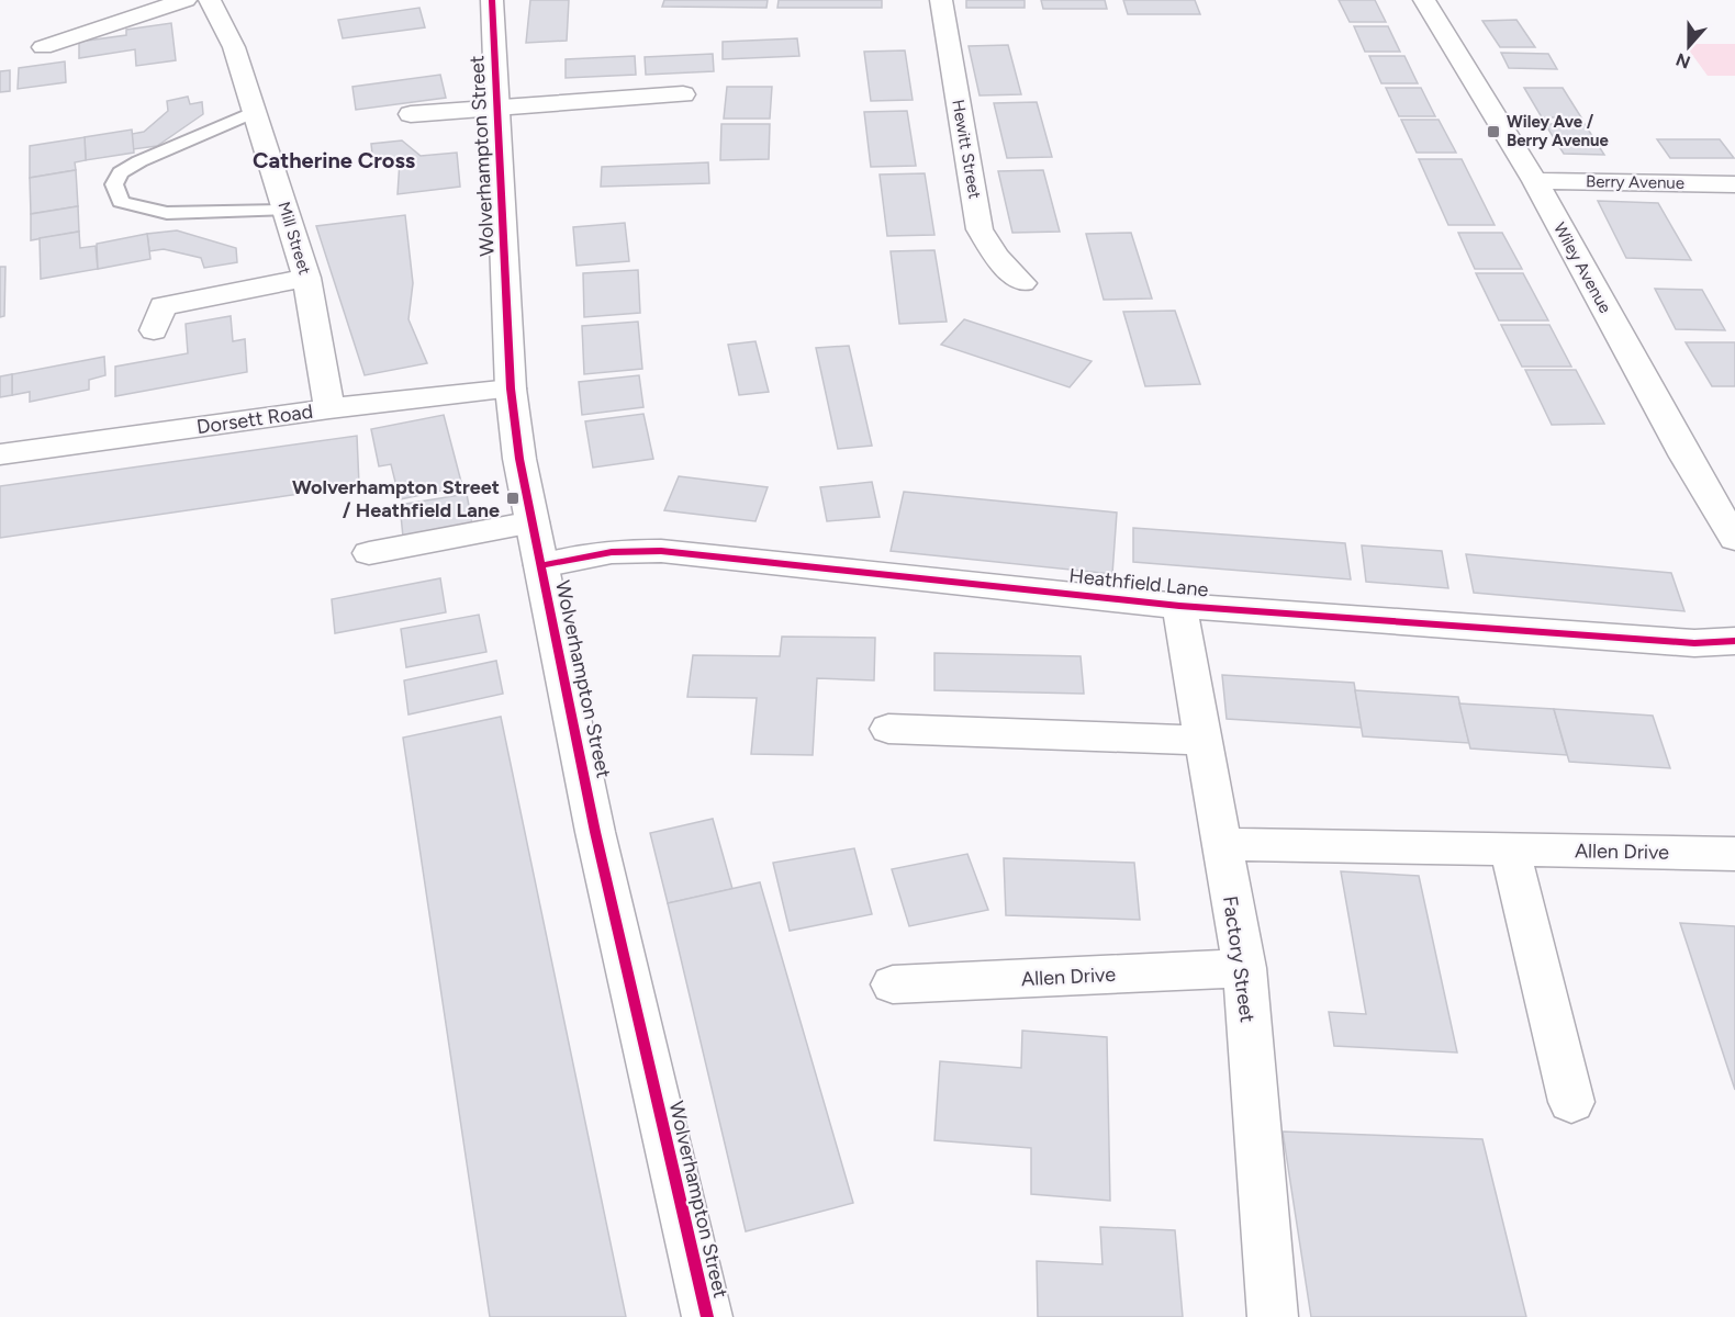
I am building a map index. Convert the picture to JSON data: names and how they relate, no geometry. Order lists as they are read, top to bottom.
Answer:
{
  "streets": {
    "street": [
      "Hewitt Street",
      "Wolverhampton Street",
      "Berry Avenue",
      "Mill Street",
      "Wiley Avenue",
      "Dorsett Road",
      "Heathfield Lane",
      "Allen Drive",
      "Factory Street"
    ]
  },
  "crossings": [
    ["Wolverhampton Street", "Dorsett Road"],
    ["Wolverhampton Street", "Heathfield Lane"],
    ["Berry Avenue", "Wiley Avenue"],
    ["Mill Street", "Dorsett Road"],
    ["Heathfield Lane", "Factory Street"],
    ["Allen Drive", "Factory Street"]
  ],
  "districts": ["Catherine Cross"],
  "places": {
    "transit": ["Wiley Ave / Berry Avenue", "Wolverhampton Street / Heathfield Lane"]
  },
  "north": "bottom"
}
